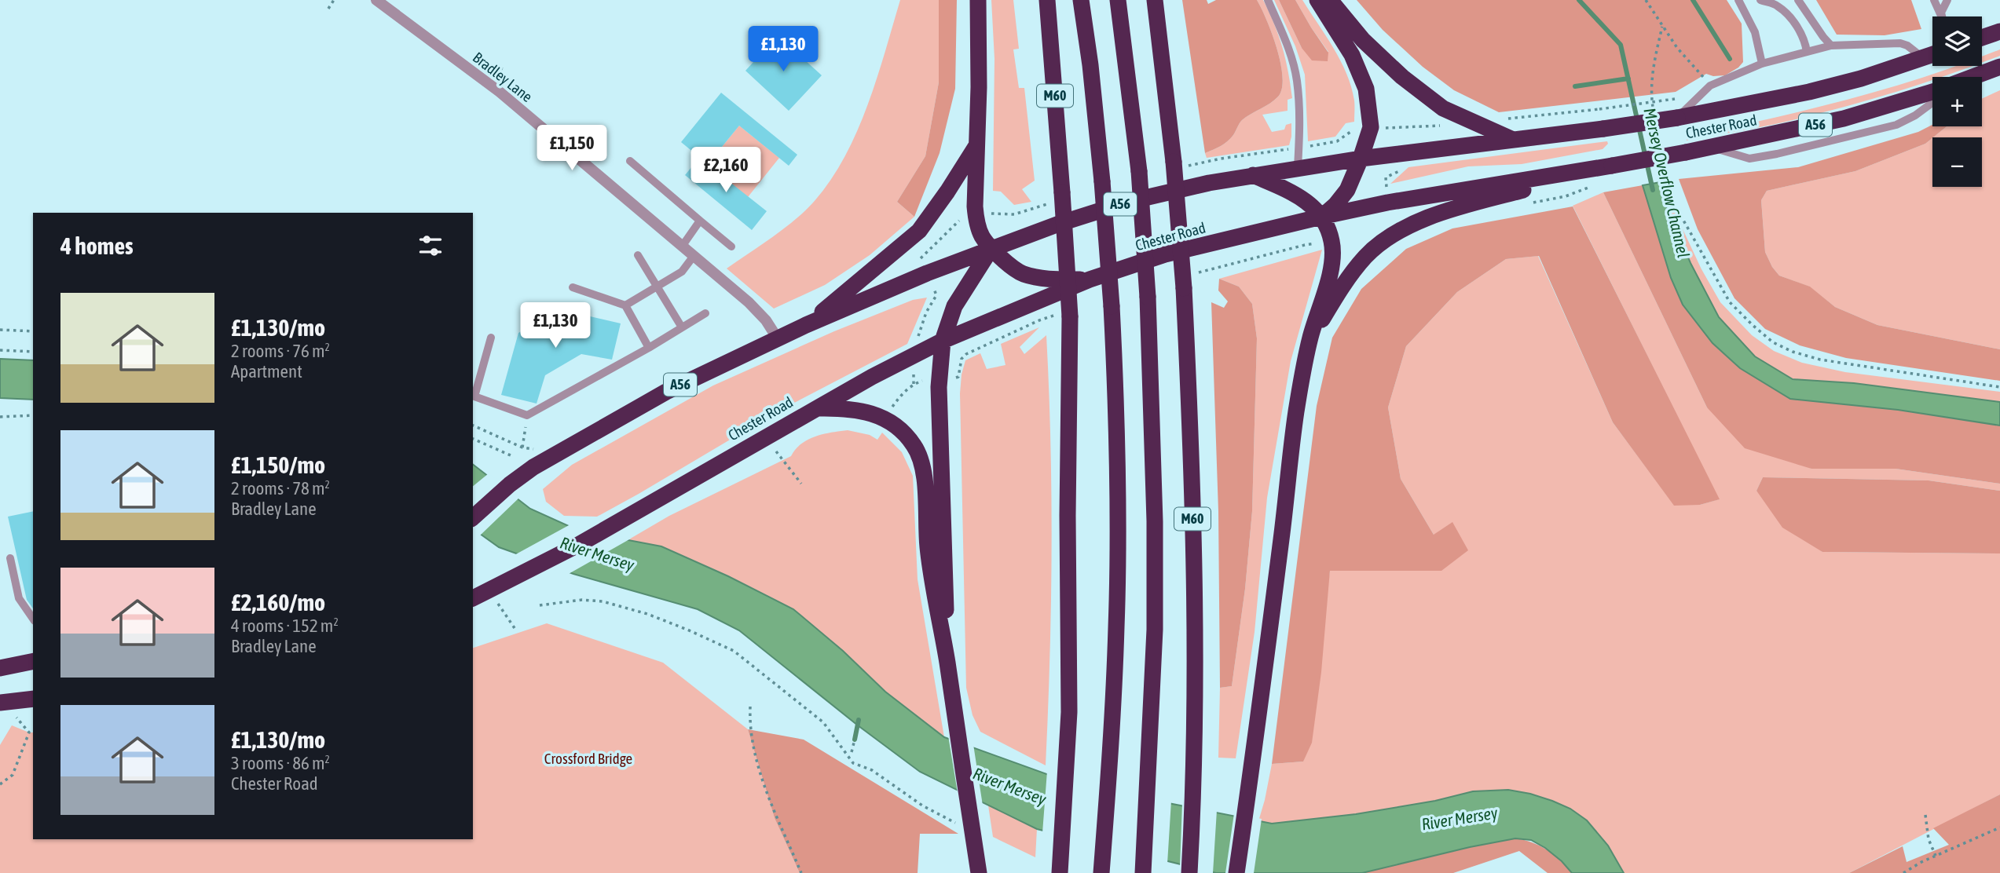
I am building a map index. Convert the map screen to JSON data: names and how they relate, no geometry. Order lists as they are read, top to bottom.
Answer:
{
  "streets": {
    "highway": ["M60", "A56", "Chester Road"],
    "street": ["Bradley Lane"]
  },
  "crossings": [
    ["Bradley Lane", "Chester Road"],
    ["A56", "Chester Road"]
  ],
  "water": ["Mersey Overflow Channel", "River Mersey"],
  "parks": ["Crossford Bridge"],
  "page": {
    "map_buttons": ["+", "−"],
    "price": [
      "£1,130",
      "£1,150",
      "£2,160",
      "£1,130"
    ],
    "heading": "4 homes",
    "list": [
      {
        "name": "£1,130/mo",
        "note": "2 rooms · 76 m² · Apartment"
      },
      {
        "name": "£1,150/mo",
        "note": "2 rooms · 78 m² · Bradley Lane"
      },
      {
        "name": "£2,160/mo",
        "note": "4 rooms · 152 m² · Bradley Lane"
      },
      {
        "name": "£1,130/mo",
        "note": "3 rooms · 86 m² · Chester Road"
      }
    ]
  }
}
